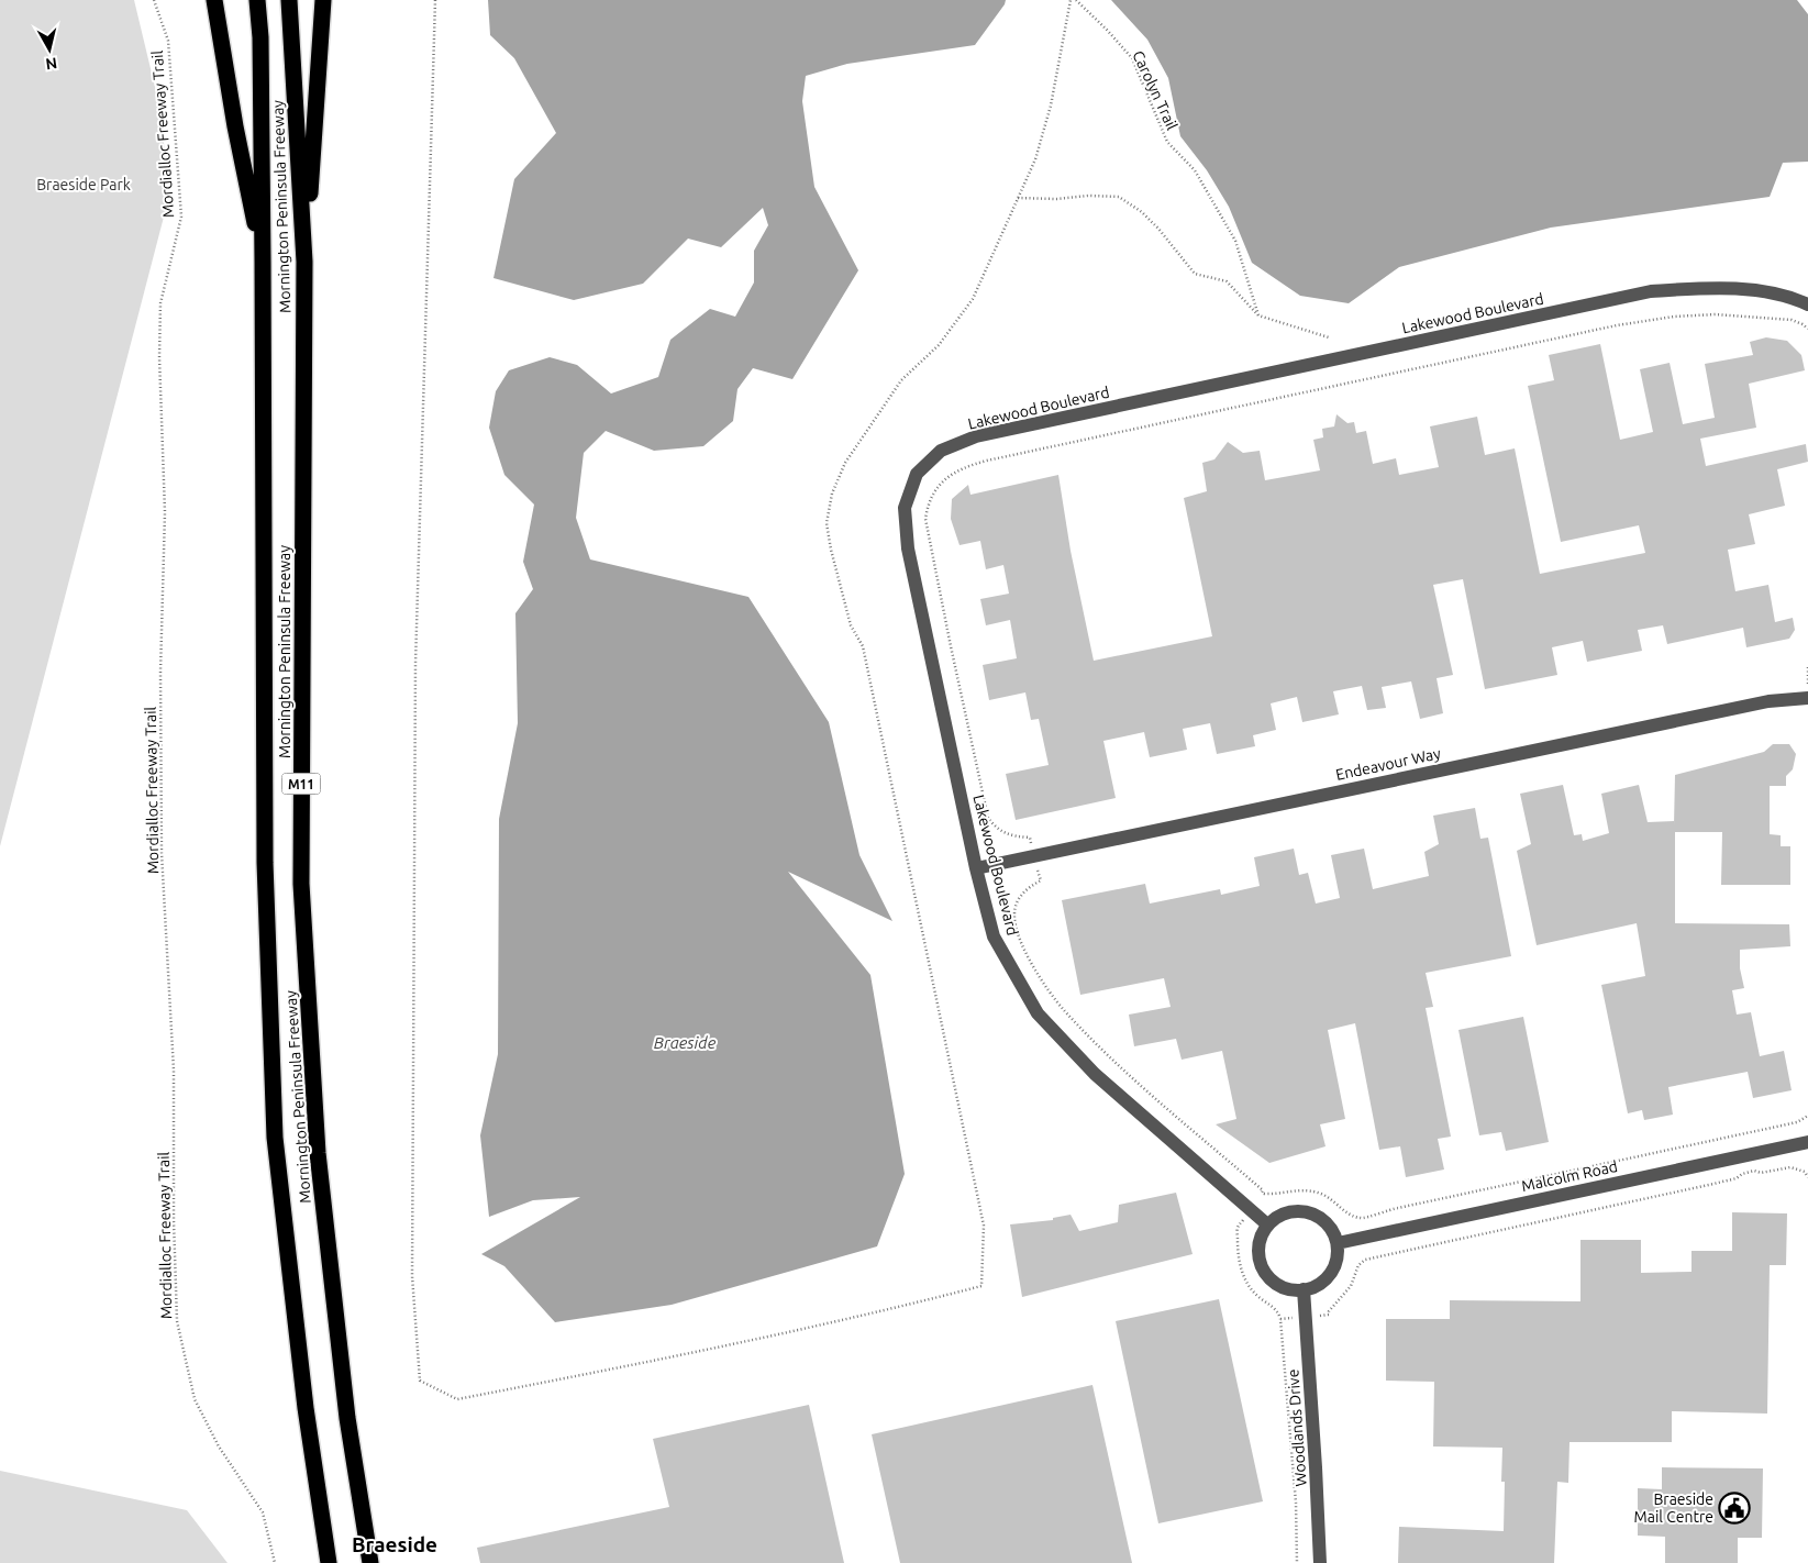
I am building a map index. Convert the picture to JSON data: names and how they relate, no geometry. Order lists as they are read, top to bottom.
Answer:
{
  "streets": {
    "highway": ["Mornington Peninsula Freeway", "M11"],
    "street": [
      "Lakewood Boulevard",
      "Endeavour Way",
      "Malcolm Road",
      "Woodlands Drive"
    ],
    "path": ["Carolyn Trail", "Mordialloc Freeway Trail"]
  },
  "crossings": [
    ["Lakewood Boulevard", "Endeavour Way"],
    ["Lakewood Boulevard", "Malcolm Road"],
    ["Lakewood Boulevard", "Woodlands Drive"],
    ["Malcolm Road", "Woodlands Drive"]
  ],
  "districts": ["Braeside"],
  "water": ["Braeside"],
  "parks": ["Braeside Park"],
  "places": {
    "public building": ["Braeside Mail Centre"]
  },
  "north": "bottom"
}
